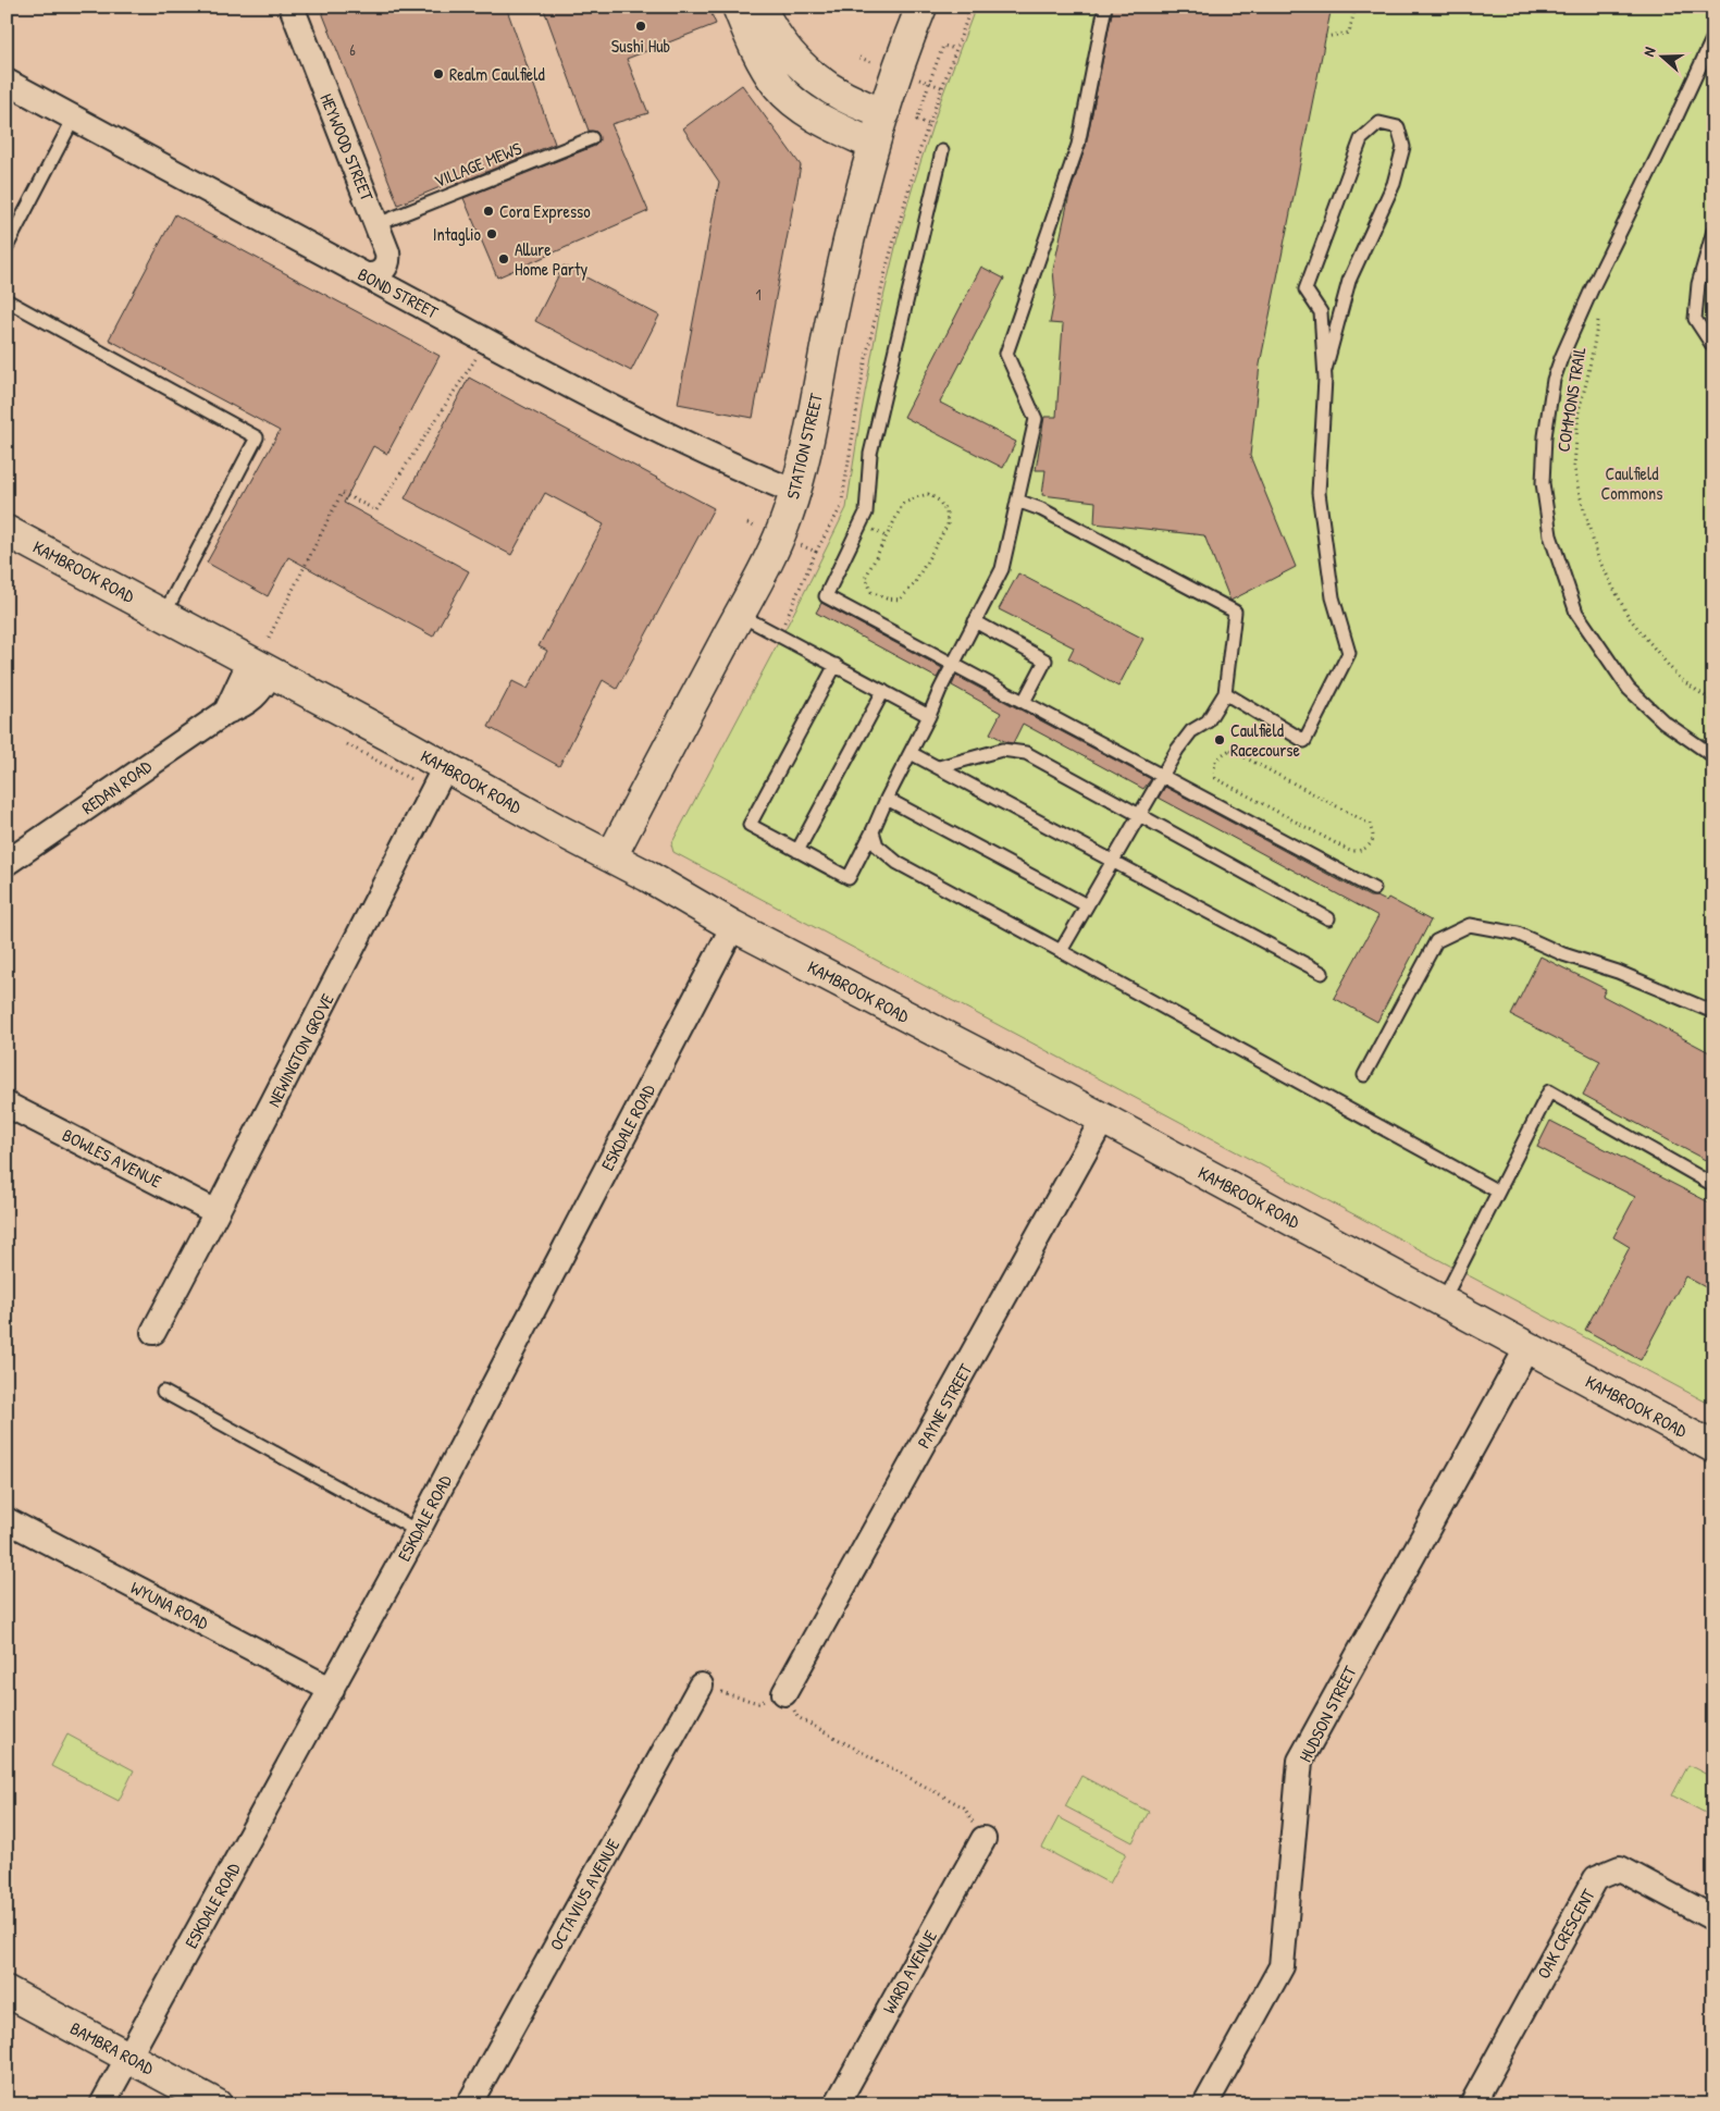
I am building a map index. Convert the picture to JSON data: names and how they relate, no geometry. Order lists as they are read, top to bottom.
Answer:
{
  "streets": {
    "street": [
      "HEYWOOD STREET",
      "BOND STREET",
      "STATION STREET",
      "KAMBROOK ROAD",
      "REDAN ROAD",
      "NEWINGTON GROVE",
      "ESKDALE ROAD",
      "BOWLES AVENUE",
      "PAYNE STREET",
      "WYUNA ROAD",
      "HUDSON STREET",
      "OCTAVIUS AVENUE",
      "OAK CRESCENT",
      "WARD AVENUE",
      "BAMBRA ROAD"
    ],
    "lane": ["VILLAGE MEWS"],
    "path": ["COMMONS TRAIL"]
  },
  "crossings": [
    ["HEYWOOD STREET", "VILLAGE MEWS"],
    ["HEYWOOD STREET", "BOND STREET"],
    ["BOND STREET", "STATION STREET"],
    ["STATION STREET", "KAMBROOK ROAD"],
    ["KAMBROOK ROAD", "REDAN ROAD"],
    ["KAMBROOK ROAD", "NEWINGTON GROVE"],
    ["KAMBROOK ROAD", "ESKDALE ROAD"],
    ["KAMBROOK ROAD", "PAYNE STREET"],
    ["KAMBROOK ROAD", "HUDSON STREET"],
    ["NEWINGTON GROVE", "BOWLES AVENUE"],
    ["ESKDALE ROAD", "WYUNA ROAD"],
    ["ESKDALE ROAD", "BAMBRA ROAD"]
  ],
  "parks": ["Caulfield Commons"],
  "places": [
    "Sushi Hub",
    "Realm Caulfield",
    "Cora Expresso",
    "Intaglio",
    "Allure Home Party",
    "Caulfield Racecourse"
  ],
  "house_numbers": ["6", "1"],
  "north": "left"
}
